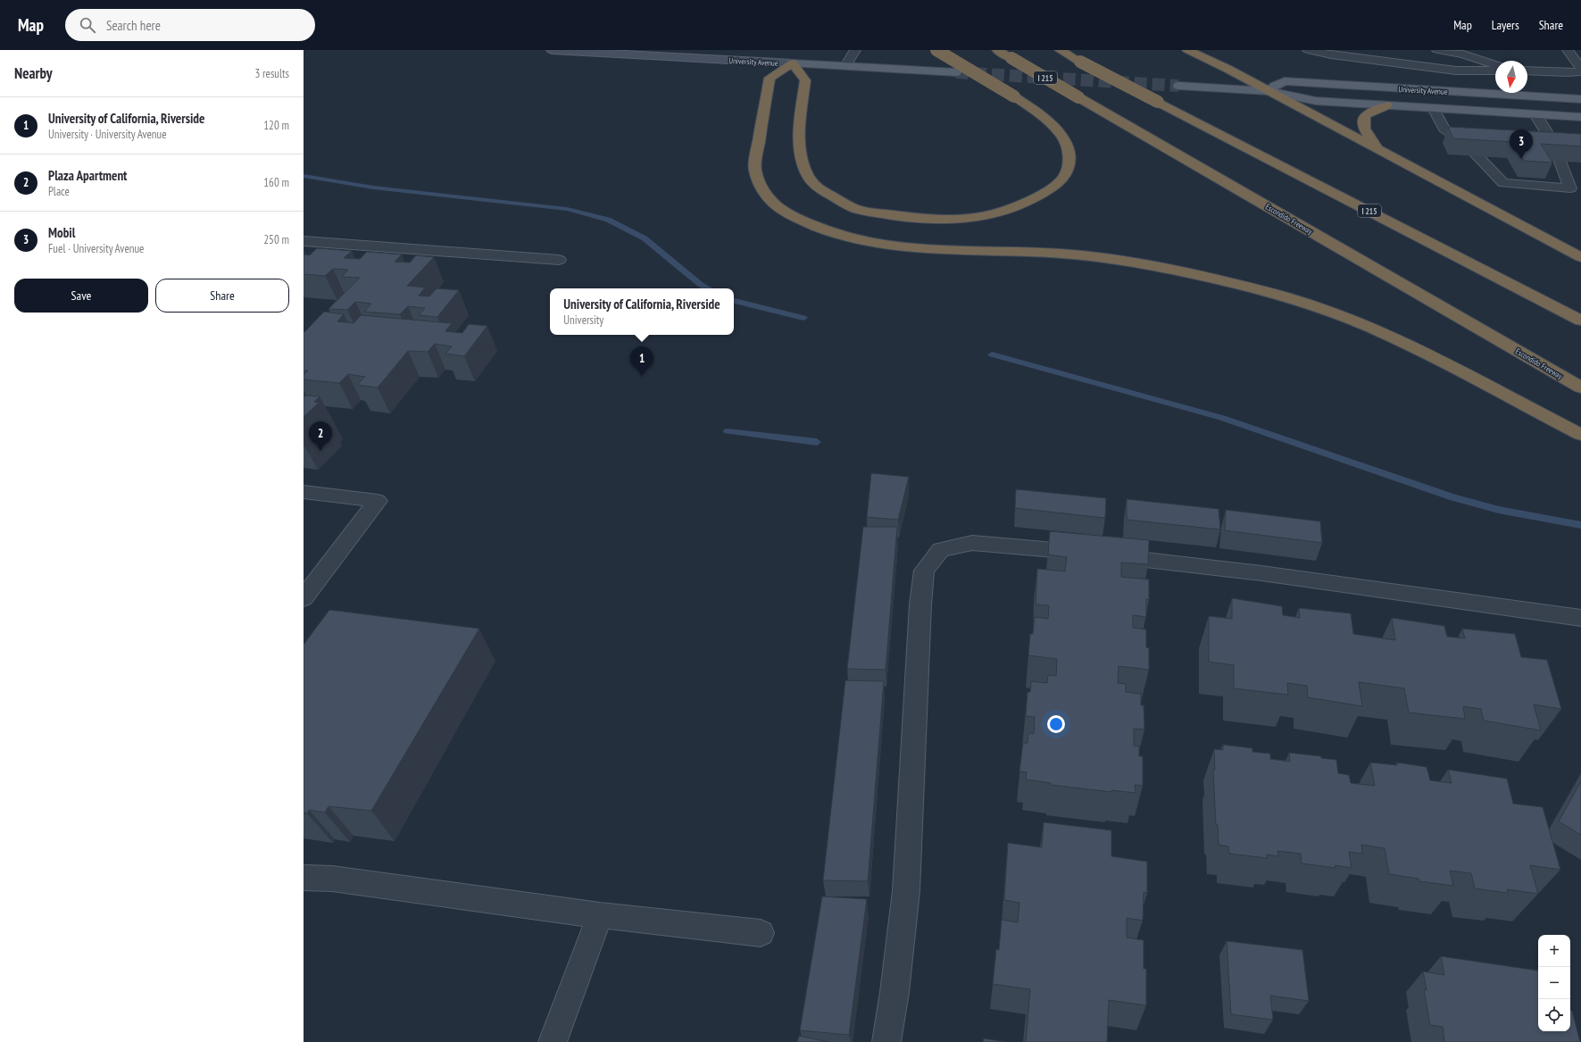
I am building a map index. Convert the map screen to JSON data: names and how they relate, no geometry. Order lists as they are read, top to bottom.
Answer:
{
  "streets": {
    "highway": ["I 215", "Escondido Freeway"],
    "main road": ["University Avenue"]
  },
  "north": "bottom",
  "page": {
    "header": "Map",
    "search": "Search here",
    "nav": ["Map", "Layers", "Share"],
    "heading": ["Nearby", "3 results"],
    "list": [
      {
        "mark": "1",
        "name": "University of California, Riverside",
        "note": "University · University Avenue",
        "value": "120 m"
      },
      {
        "mark": "2",
        "name": "Plaza Apartment",
        "note": "Place",
        "value": "160 m"
      },
      {
        "mark": "3",
        "name": "Mobil",
        "note": "Fuel · University Avenue",
        "value": "250 m"
      }
    ],
    "pins": ["3", "1", "2"],
    "buttons": ["Save", "Share"],
    "popup": ["University of California, Riverside", "University"],
    "map_buttons": ["+", "−"]
  }
}
